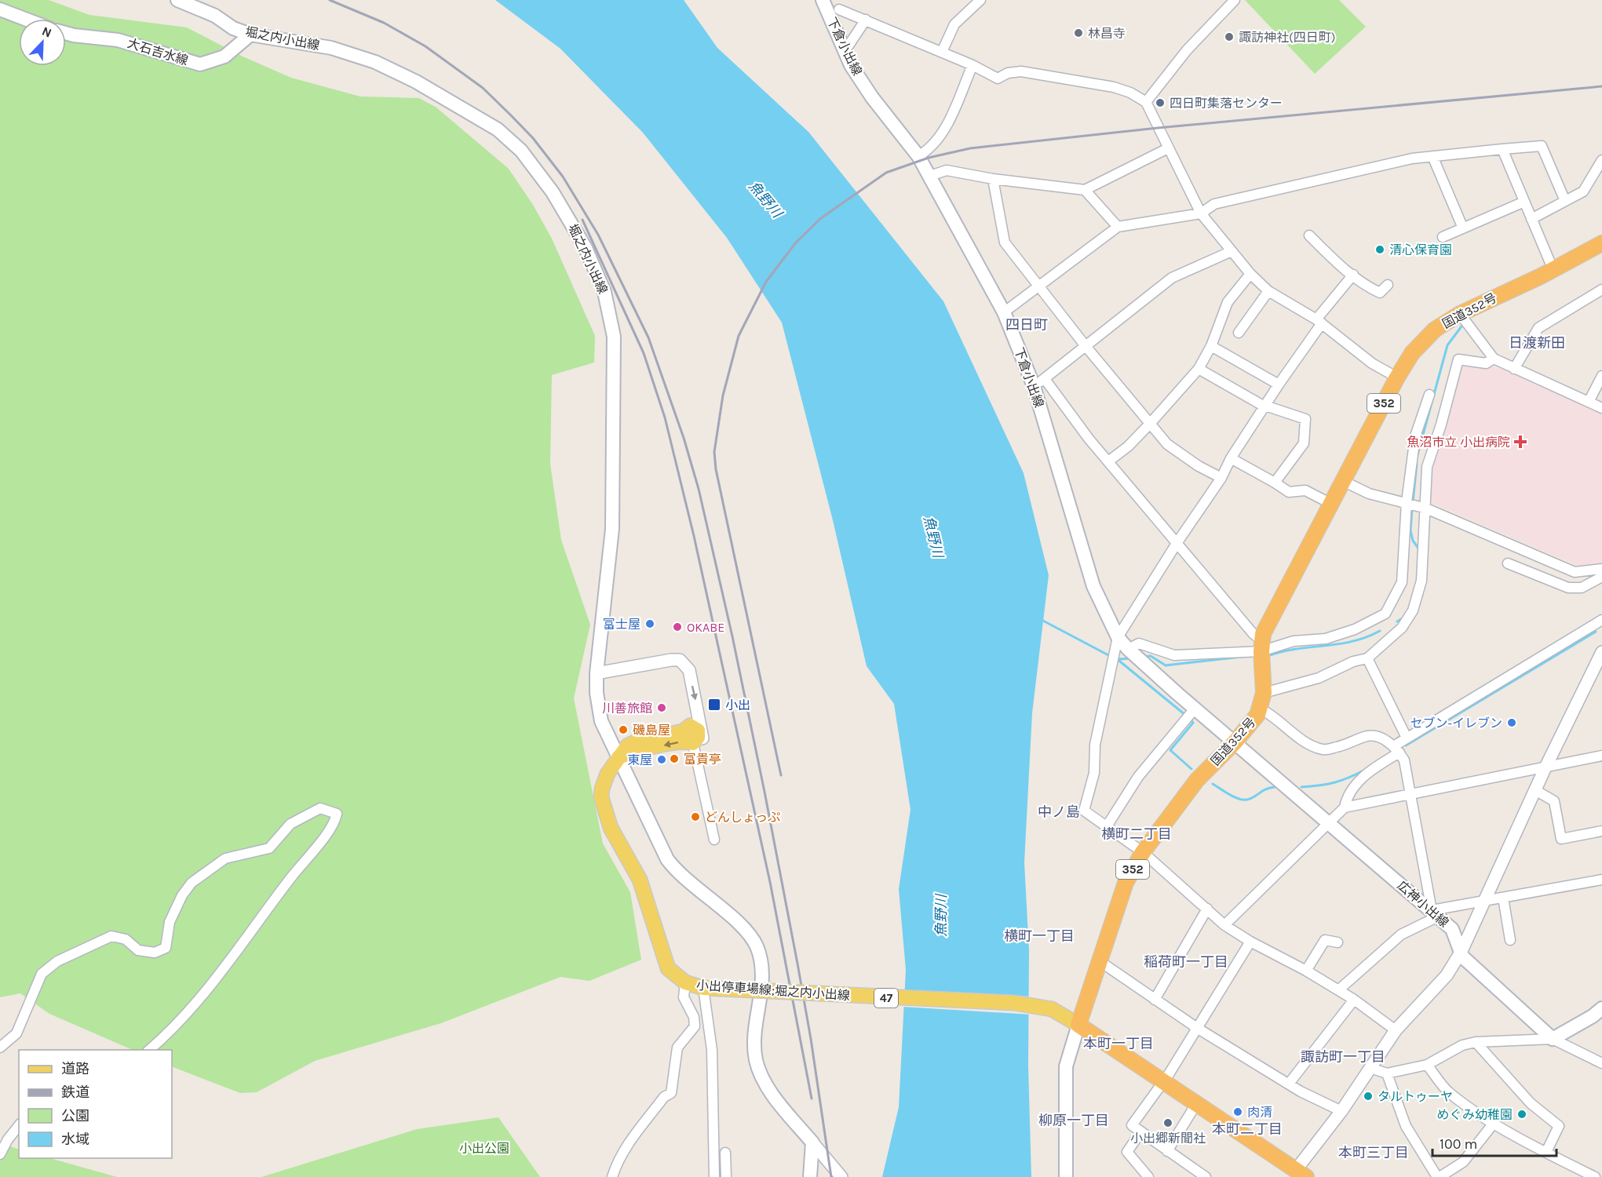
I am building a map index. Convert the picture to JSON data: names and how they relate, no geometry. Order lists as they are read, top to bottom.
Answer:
{
  "streets": {
    "highway": ["国道352号", "352"],
    "main road": [
      "堀之内小出線",
      "下倉小出線",
      "大石吉水線",
      "広神小出線",
      "小出停車場線;堀之内小出線",
      "47"
    ]
  },
  "crossings": [
    ["堀之内小出線", "大石吉水線"],
    ["堀之内小出線", "小出停車場線;堀之内小出線"],
    ["堀之内小出線", "47"],
    ["下倉小出線", "国道352号"],
    ["下倉小出線", "広神小出線"],
    ["国道352号", "広神小出線"],
    ["国道352号", "小出停車場線;堀之内小出線"],
    ["小出停車場線;堀之内小出線", "47"]
  ],
  "districts": [
    "四日町",
    "日渡新田",
    "中ノ島",
    "横町二丁目",
    "横町一丁目",
    "稲荷町一丁目",
    "本町一丁目",
    "諏訪町一丁目",
    "柳原一丁目",
    "本町二丁目",
    "本町三丁目"
  ],
  "water": ["魚野川"],
  "parks": ["小出公園"],
  "places": {
    "other": [
      "林昌寺",
      "諏訪神社(四日町)",
      "四日町集落センター",
      "清心保育園",
      "富士屋",
      "OKABE",
      "川善旅館",
      "セブン-イレブン",
      "磯島屋",
      "富貴亭",
      "東屋",
      "どんしょっぷ",
      "タルトゥーヤ",
      "肉清",
      "めぐみ幼稚園",
      "小出郷新聞社"
    ],
    "health": ["魚沼市立 小出病院"],
    "transit": ["小出"]
  },
  "legend": [
    "道路",
    "鉄道",
    "公園",
    "水域"
  ],
  "scale_bar": "100 m",
  "north": "top right"
}
